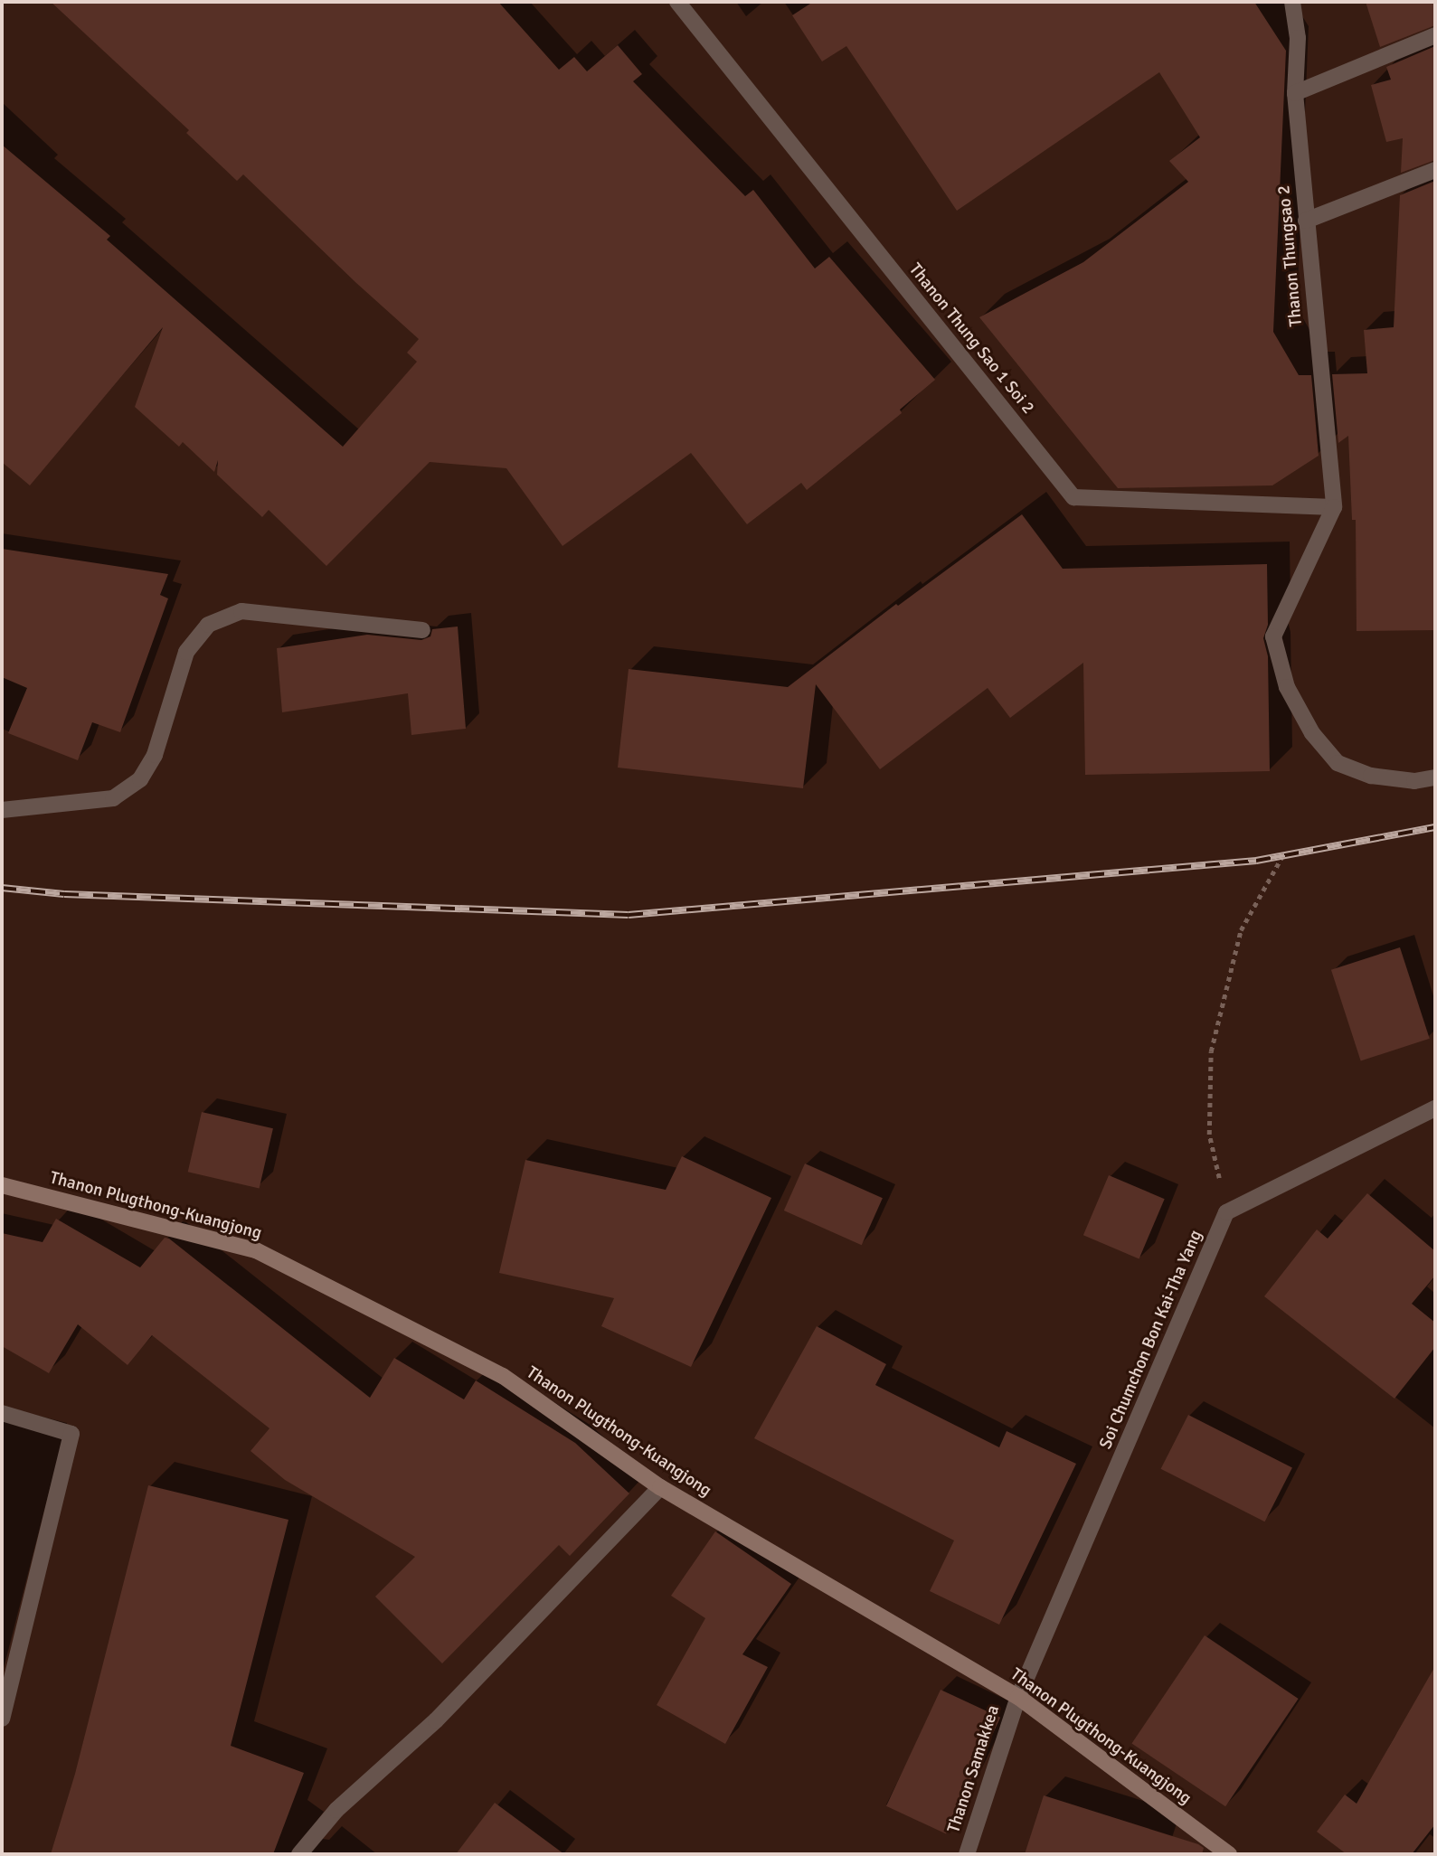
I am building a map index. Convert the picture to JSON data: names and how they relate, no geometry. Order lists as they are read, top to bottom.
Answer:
{
  "streets": {
    "street": [
      "Thanon Thungsao 2",
      "Thanon Thung Sao 1 Soi 2",
      "Thanon Plugthong-Kuangjong",
      "Soi Chumchon Bon Kai-Tha Yang",
      "Thanon Samakkea"
    ]
  },
  "crossings": [
    ["Thanon Thungsao 2", "Thanon Thung Sao 1 Soi 2"],
    ["Thanon Plugthong-Kuangjong", "Soi Chumchon Bon Kai-Tha Yang"],
    ["Thanon Plugthong-Kuangjong", "Thanon Samakkea"],
    ["Soi Chumchon Bon Kai-Tha Yang", "Thanon Samakkea"]
  ]
}
